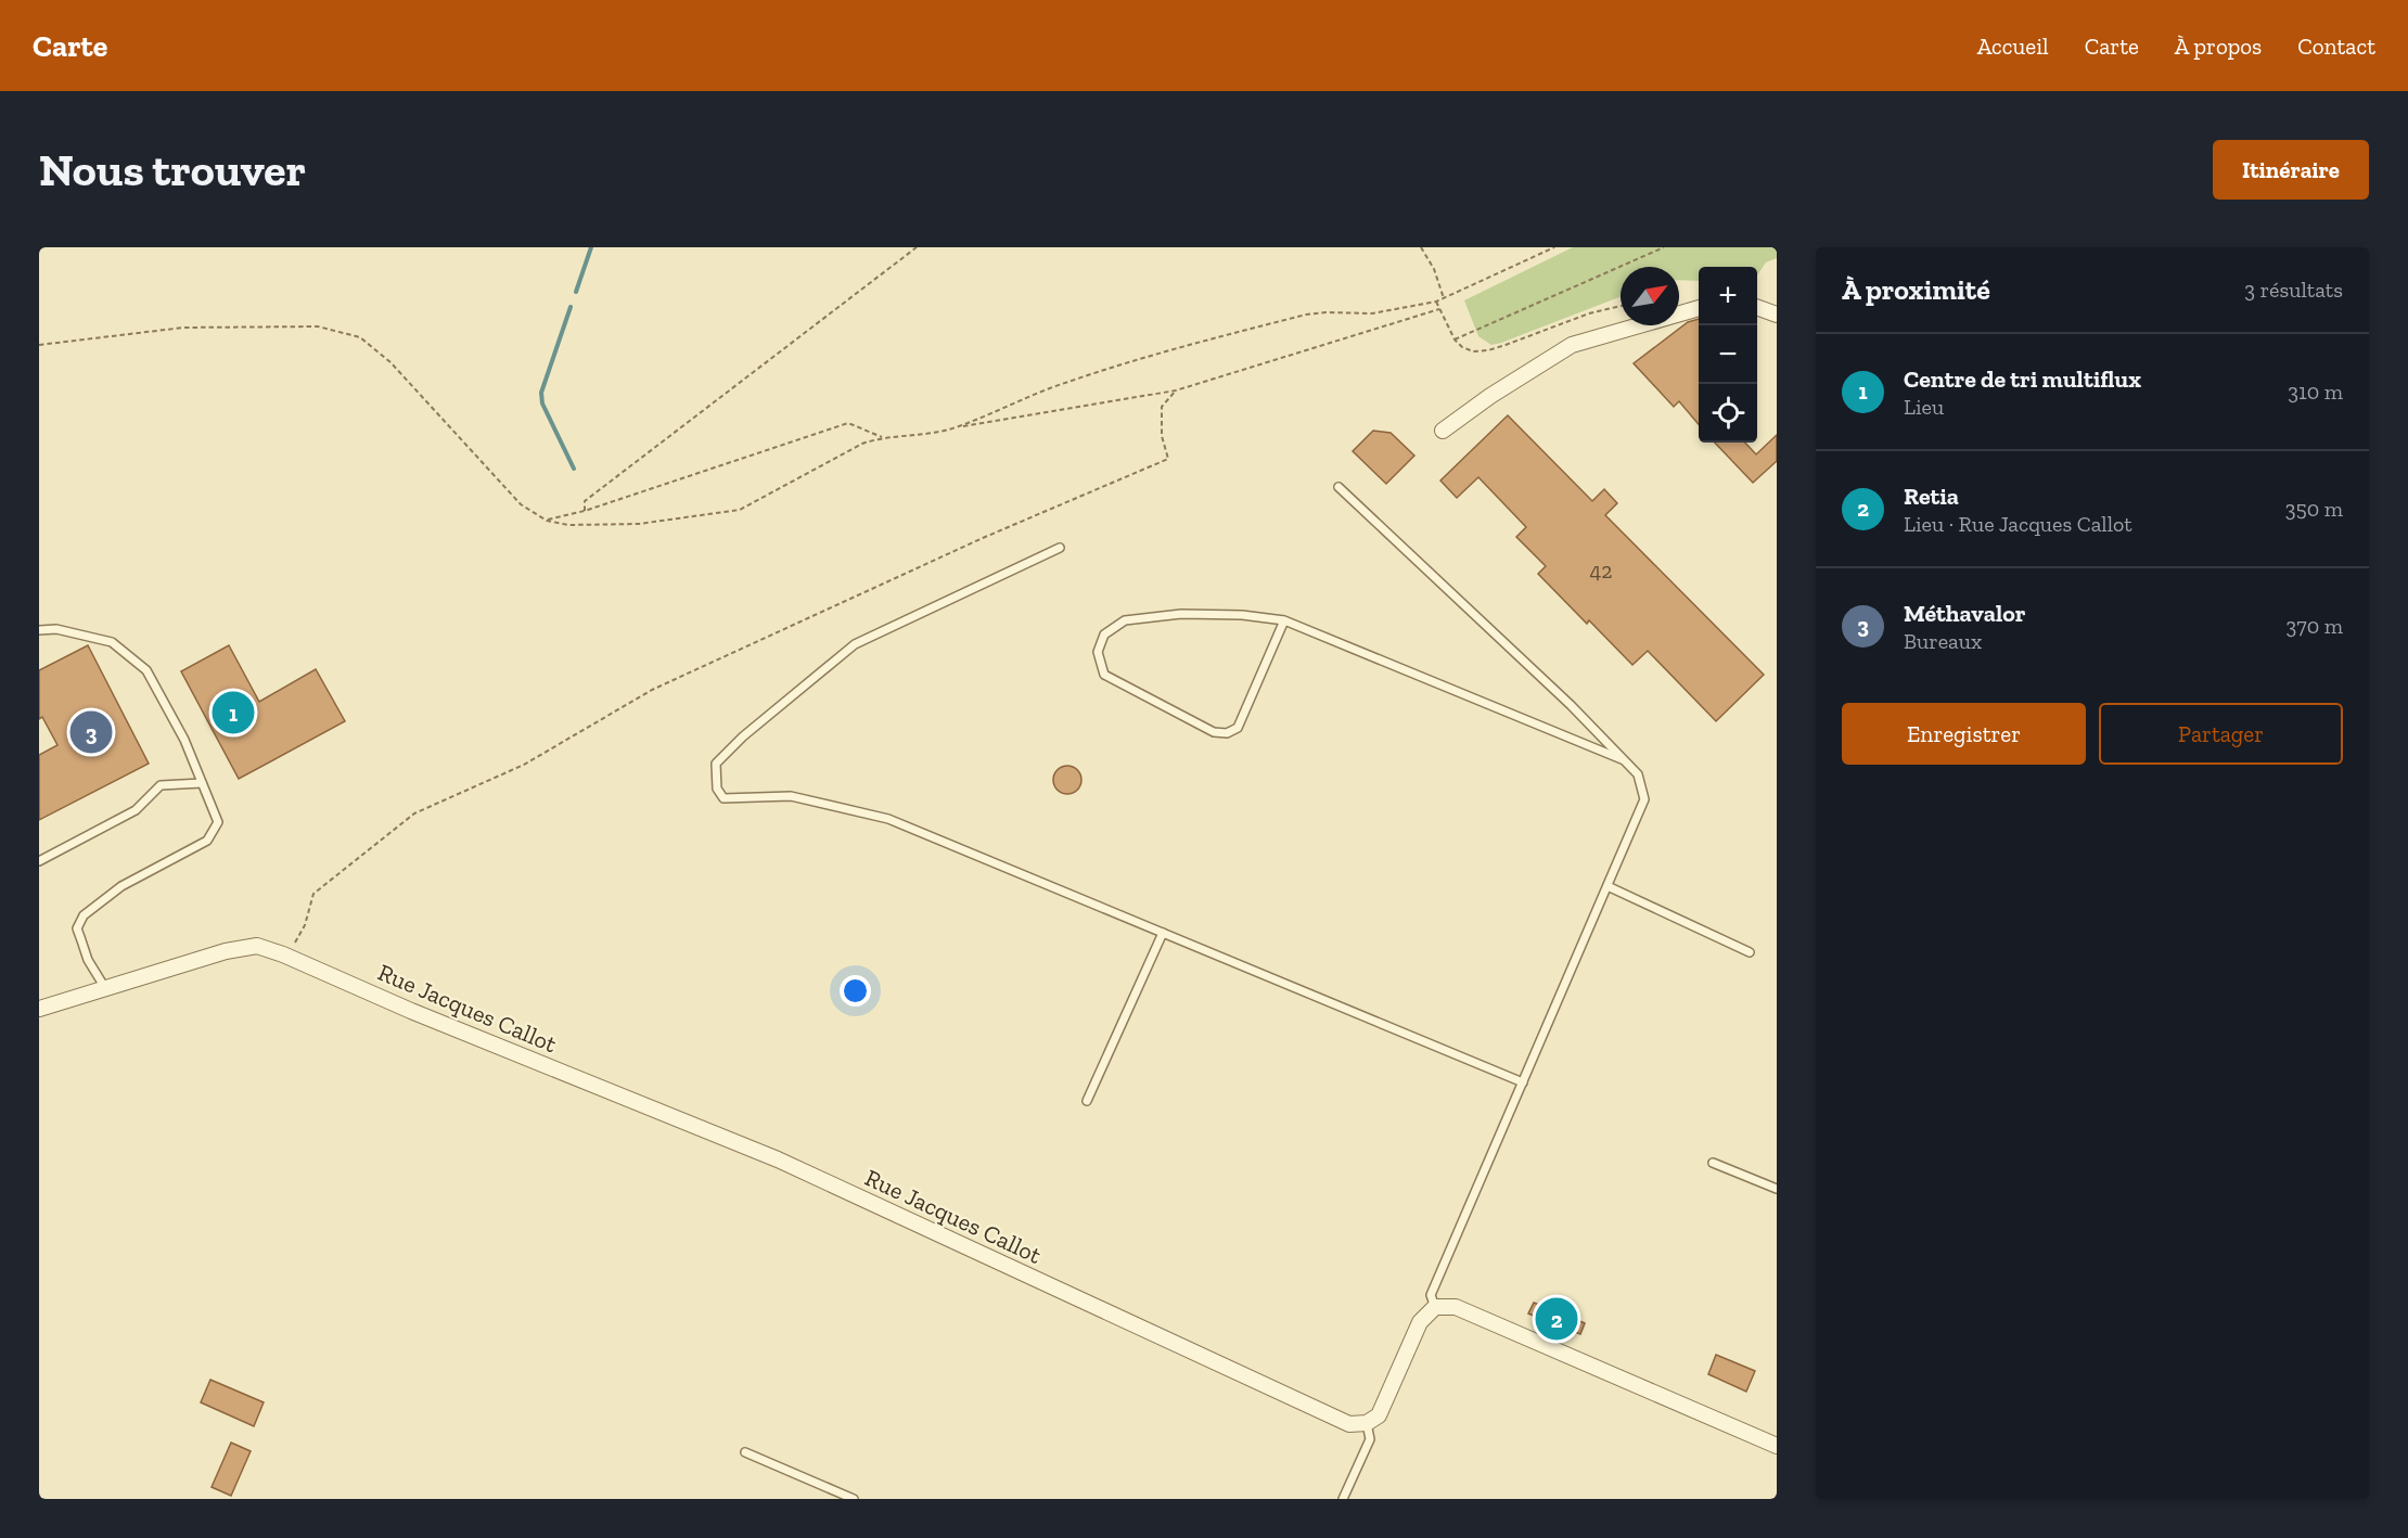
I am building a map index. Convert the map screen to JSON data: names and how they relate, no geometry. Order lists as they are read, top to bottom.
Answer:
{
  "streets": {
    "street": ["Rue Jacques Callot"]
  },
  "house_numbers": ["42"],
  "north": "top right",
  "page": {
    "header": "Carte",
    "nav": [
      "Accueil",
      "Carte",
      "À propos",
      "Contact"
    ],
    "buttons": [
      "Itinéraire",
      ["Enregistrer", "Partager"]
    ],
    "title": "Nous trouver",
    "heading": ["À proximité", "3 résultats"],
    "map_buttons": ["+", "−"],
    "list": [
      {
        "mark": "1",
        "name": "Centre de tri multiflux",
        "note": "Lieu",
        "value": "310 m"
      },
      {
        "mark": "2",
        "name": "Retia",
        "note": "Lieu · Rue Jacques Callot",
        "value": "350 m"
      },
      {
        "mark": "3",
        "name": "Méthavalor",
        "note": "Bureaux",
        "value": "370 m"
      }
    ],
    "pins": ["1", "3", "2"]
  }
}
